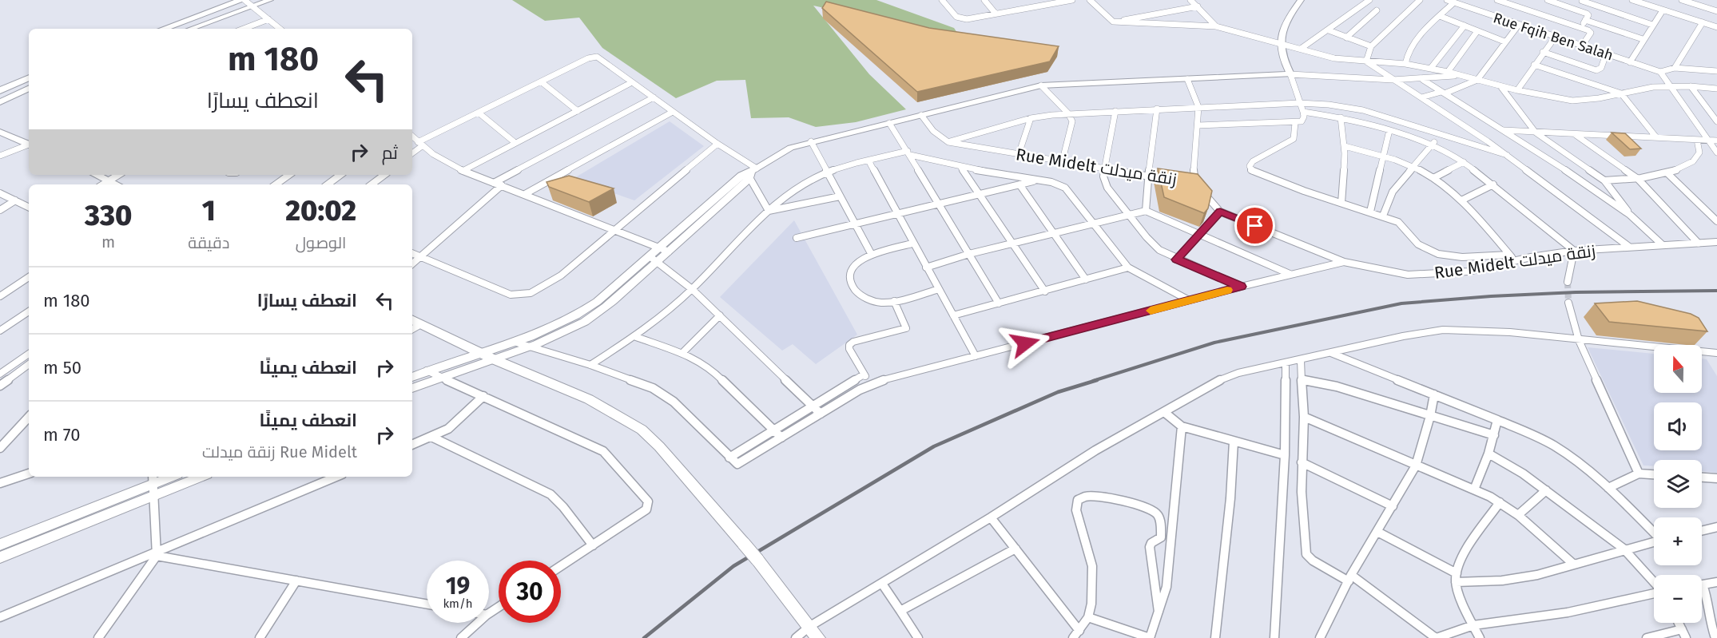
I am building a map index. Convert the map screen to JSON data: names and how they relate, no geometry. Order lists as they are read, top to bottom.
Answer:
{
  "streets": {
    "street": ["Rue Fqih Ben Salah", "Rue Midelt زنقة ميدلت"]
  },
  "north": "top",
  "page": {
    "turn": ["180 m", "انعطف يسارًا"],
    "then": "ثم",
    "eta": [
      "20:02",
      "الوصول",
      "1",
      "دقيقة",
      "330",
      "m"
    ],
    "list": [
      {
        "name": "انعطف يسارًا",
        "value": "180 m"
      },
      {
        "name": "انعطف يمينًا",
        "value": "50 m"
      },
      {
        "name": "انعطف يمينًا",
        "note": "Rue Midelt زنقة ميدلت",
        "value": "70 m"
      }
    ],
    "map_buttons": ["+", "−"],
    "speed": "19 km/h",
    "limit": "30"
  }
}
